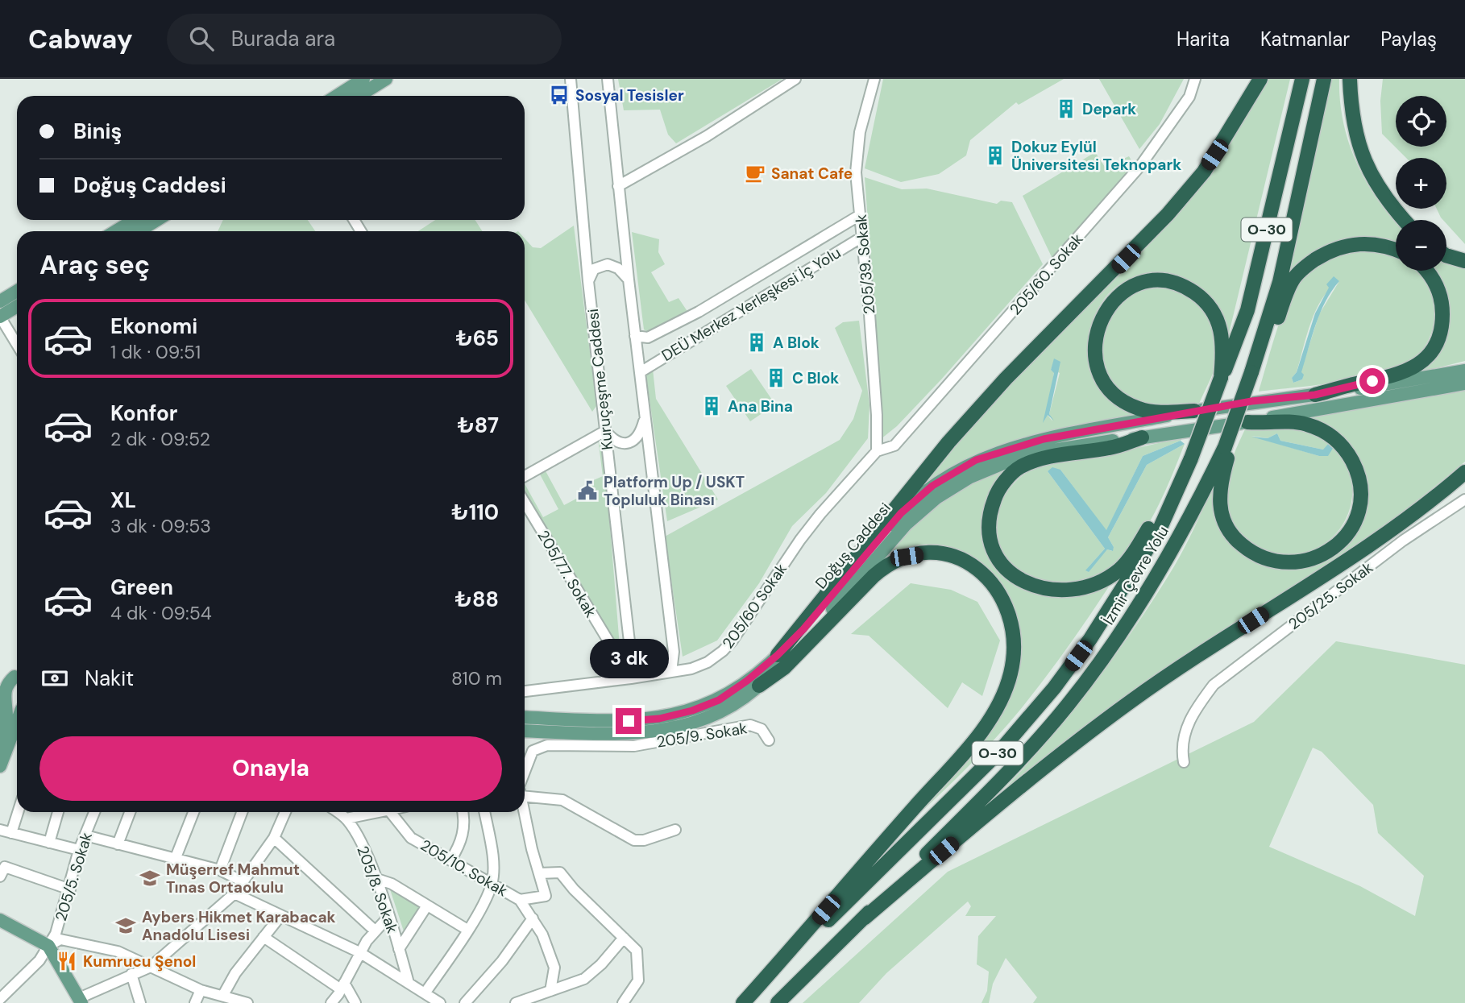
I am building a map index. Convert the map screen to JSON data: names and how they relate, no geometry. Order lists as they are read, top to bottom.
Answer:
{
  "streets": {
    "highway": ["O-30", "İzmir Çevre Yolu"],
    "main road": ["Doğuş Caddesi"],
    "street": [
      "205/39. Sokak",
      "205/60. Sokak",
      "DEÜ Merkez Yerleşkesi İç Yolu",
      "Kuruçeşme Caddesi",
      "205/77. Sokak",
      "205/25. Sokak",
      "205/60 Sokak",
      "205/9. Sokak",
      "205/10. Sokak",
      "205/5. Sokak",
      "205/8. Sokak"
    ]
  },
  "crossings": [
    ["O-30", "İzmir Çevre Yolu"],
    ["205/39. Sokak", "205/60. Sokak"],
    ["205/39. Sokak", "DEÜ Merkez Yerleşkesi İç Yolu"],
    ["205/39. Sokak", "205/60 Sokak"],
    ["205/60. Sokak", "205/60 Sokak"],
    ["Kuruçeşme Caddesi", "205/60 Sokak"],
    ["205/77. Sokak", "205/60 Sokak"]
  ],
  "places": {
    "bus stop": ["Sosyal Tesisler"],
    "building": [
      "Depark",
      "Dokuz Eylül Üniversitesi Teknopark",
      "A Blok",
      "C Blok",
      "Ana Bina"
    ],
    "cafe": ["Sanat Cafe"],
    "public building": ["Platform Up / USKT Topluluk Binası"],
    "school or university": ["Müşerref Mahmut Tınas Ortaokulu", "Aybers Hikmet Karabacak Anadolu Lisesi"],
    "restaurant": ["Kumrucu Şenol"]
  },
  "page": {
    "header": "Cabway",
    "search": "Burada ara",
    "nav": ["Harita", "Katmanlar", "Paylaş"],
    "map_buttons": ["+", "−"],
    "banner": ["Biniş", "Doğuş Caddesi"],
    "heading": "Araç seç",
    "list": [
      {
        "name": "Ekonomi",
        "note": "1 dk · 09:51",
        "value": "₺65"
      },
      {
        "name": "Konfor",
        "note": "2 dk · 09:52",
        "value": "₺87"
      },
      {
        "name": "XL",
        "note": "3 dk · 09:53",
        "value": "₺110"
      },
      {
        "name": "Green",
        "note": "4 dk · 09:54",
        "value": "₺88"
      }
    ],
    "bubble": "3 dk",
    "pay": ["Nakit", "810 m"],
    "buttons": "Onayla"
  }
}
